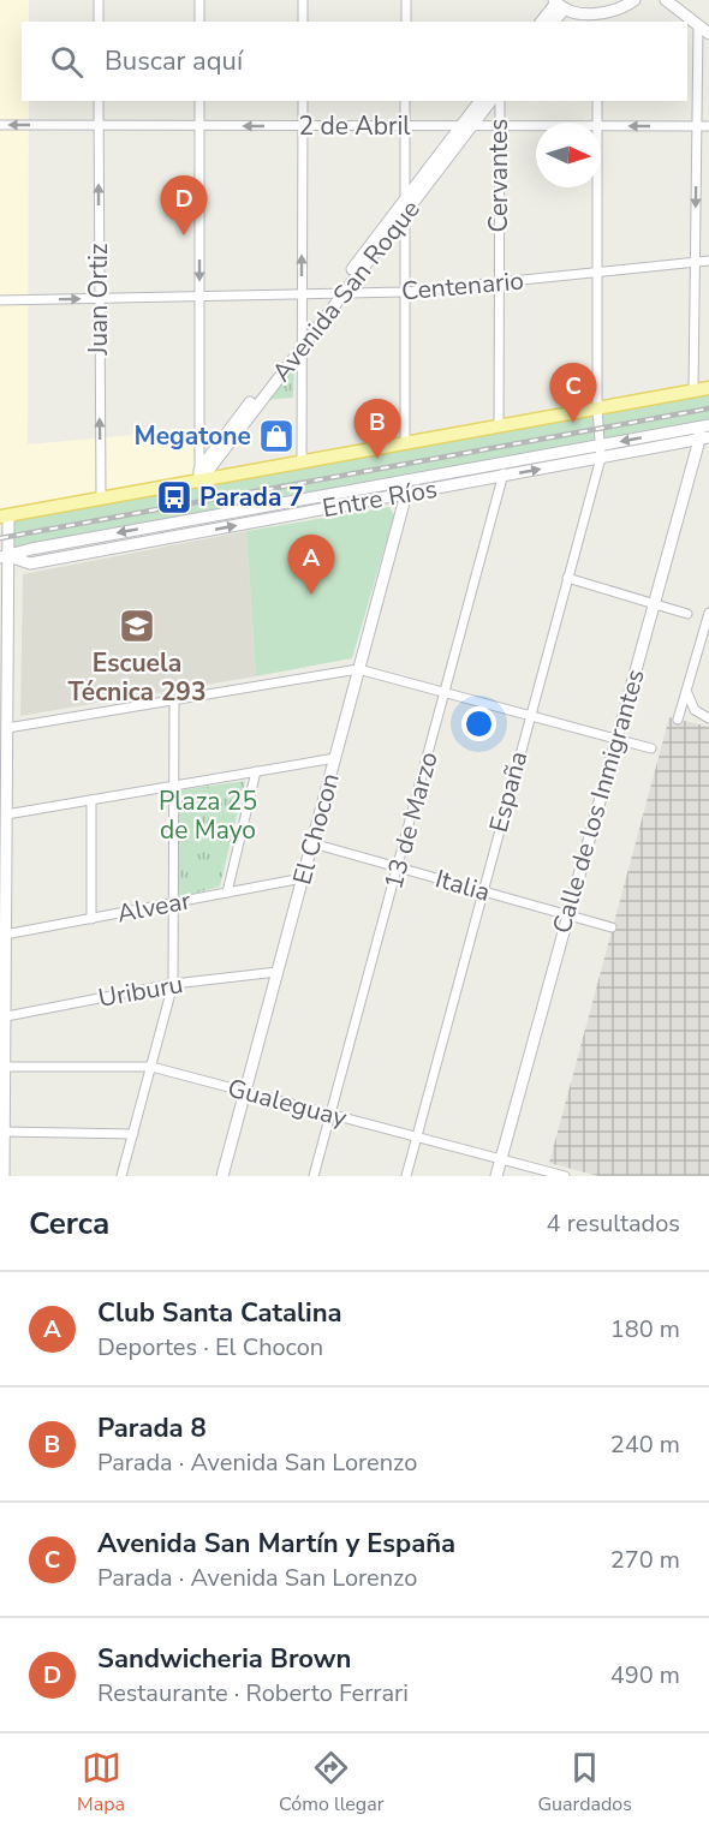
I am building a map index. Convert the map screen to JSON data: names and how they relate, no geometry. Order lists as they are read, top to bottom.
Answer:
{
  "streets": {
    "street": [
      "2 de Abril",
      "Cervantes",
      "Centenario",
      "Avenida San Roque",
      "Juan Ortiz",
      "Entre Ríos",
      "España",
      "Calle de los Inmigrantes",
      "13 de Marzo",
      "El Chocon",
      "Italia",
      "Alvear",
      "Uriburu",
      "Gualeguay"
    ]
  },
  "crossings": [
    ["2 de Abril", "Cervantes"],
    ["2 de Abril", "Avenida San Roque"],
    ["2 de Abril", "Juan Ortiz"],
    ["Cervantes", "Centenario"],
    ["Centenario", "Avenida San Roque"],
    ["Centenario", "Juan Ortiz"],
    ["Centenario", "España"],
    ["Entre Ríos", "España"],
    ["Entre Ríos", "Calle de los Inmigrantes"],
    ["Entre Ríos", "13 de Marzo"],
    ["Entre Ríos", "El Chocon"],
    ["España", "Italia"],
    ["España", "Gualeguay"],
    ["Calle de los Inmigrantes", "Italia"],
    ["Calle de los Inmigrantes", "Gualeguay"],
    ["13 de Marzo", "Italia"],
    ["13 de Marzo", "Gualeguay"],
    ["El Chocon", "Italia"],
    ["El Chocon", "Alvear"],
    ["El Chocon", "Uriburu"],
    ["El Chocon", "Gualeguay"]
  ],
  "one_way": ["2 de Abril", "Juan Ortiz"],
  "parks": ["Plaza 25 de Mayo"],
  "places": {
    "shop": ["Megatone"],
    "bus stop": ["Parada 7"],
    "school or university": ["Escuela Técnica 293"]
  },
  "north": "right",
  "page": {
    "search": "Buscar aquí",
    "pins": [
      "D",
      "C",
      "B",
      "A"
    ],
    "heading": ["Cerca", "4 resultados"],
    "list": [
      {
        "mark": "A",
        "name": "Club Santa Catalina",
        "note": "Deportes · El Chocon",
        "value": "180 m"
      },
      {
        "mark": "B",
        "name": "Parada 8",
        "note": "Parada · Avenida San Lorenzo",
        "value": "240 m"
      },
      {
        "mark": "C",
        "name": "Avenida San Martín y España",
        "note": "Parada · Avenida San Lorenzo",
        "value": "270 m"
      },
      {
        "mark": "D",
        "name": "Sandwicheria Brown",
        "note": "Restaurante · Roberto Ferrari",
        "value": "490 m"
      }
    ],
    "nav": ["Mapa", "Cómo llegar", "Guardados"]
  }
}
